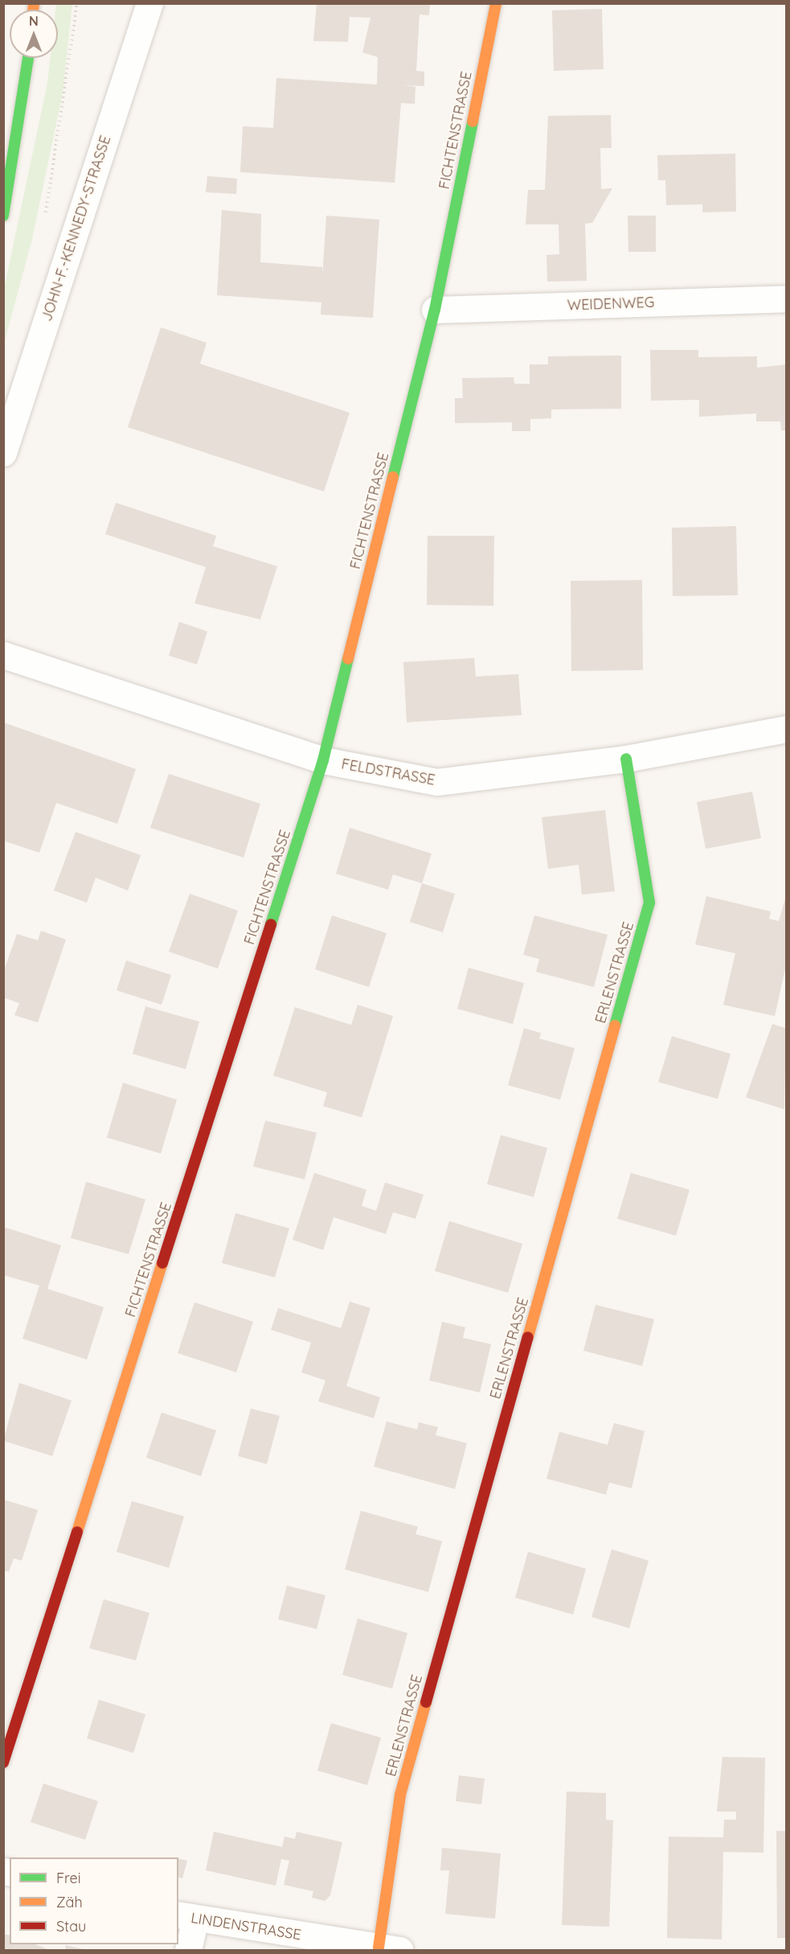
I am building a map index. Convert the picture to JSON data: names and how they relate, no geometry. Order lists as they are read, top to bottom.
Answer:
{
  "streets": {
    "street": [
      "FICHTENSTRASSE",
      "JOHN-F.-KENNEDY-STRASSE",
      "WEIDENWEG",
      "FELDSTRASSE",
      "ERLENSTRASSE",
      "LINDENSTRASSE"
    ]
  },
  "crossings": [
    ["FICHTENSTRASSE", "WEIDENWEG"],
    ["FICHTENSTRASSE", "FELDSTRASSE"],
    ["FELDSTRASSE", "ERLENSTRASSE"],
    ["ERLENSTRASSE", "LINDENSTRASSE"]
  ],
  "legend": ["Frei", "Zäh", "Stau"],
  "north": "top"
}
